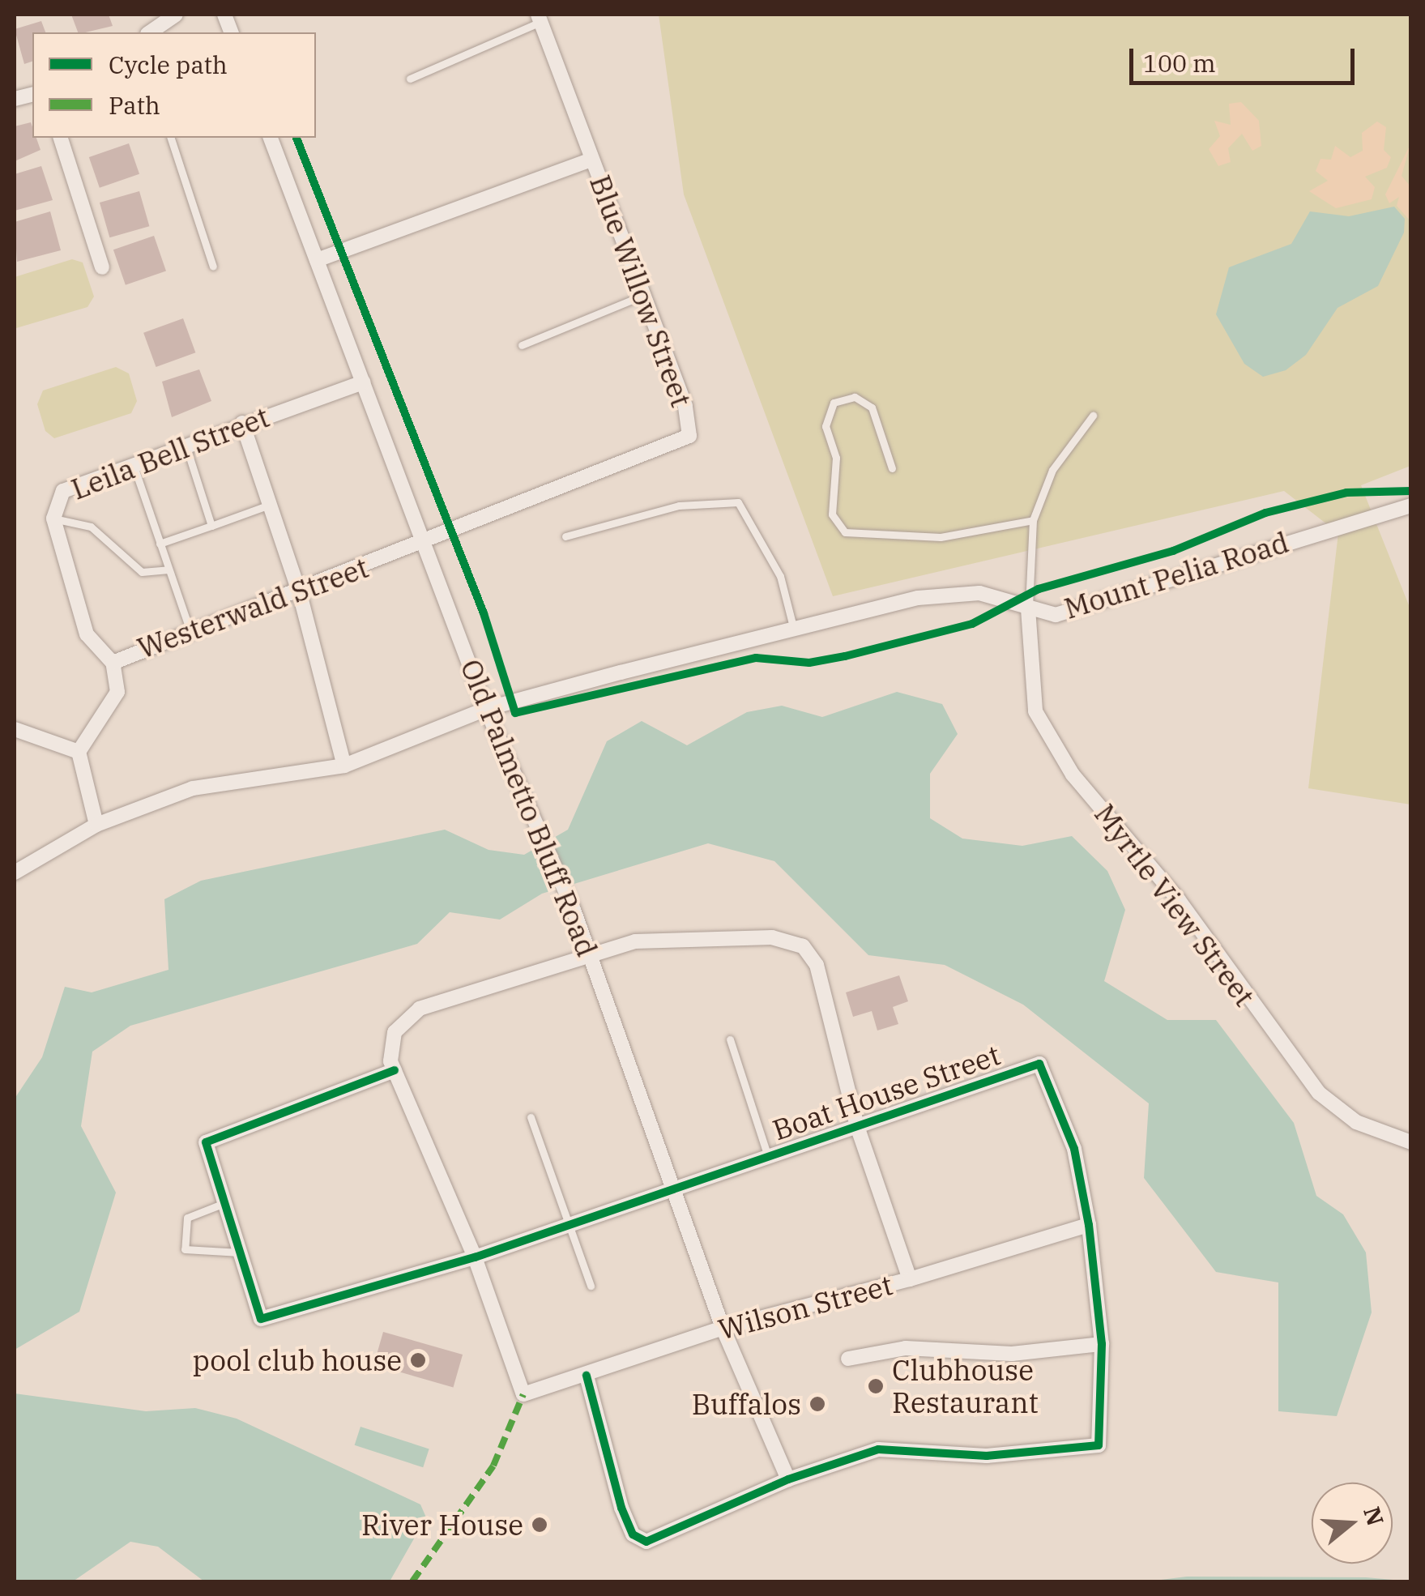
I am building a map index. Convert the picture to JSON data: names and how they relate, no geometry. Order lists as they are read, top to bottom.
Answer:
{
  "streets": {
    "street": [
      "Blue Willow Street",
      "Leila Bell Street",
      "Mount Pelia Road",
      "Westerwald Street",
      "Old Palmetto Bluff Road",
      "Myrtle View Street",
      "Boat House Street",
      "Wilson Street"
    ]
  },
  "crossings": [
    ["Blue Willow Street", "Westerwald Street"],
    ["Blue Willow Street", "Old Palmetto Bluff Road"],
    ["Leila Bell Street", "Westerwald Street"],
    ["Leila Bell Street", "Old Palmetto Bluff Road"],
    ["Mount Pelia Road", "Old Palmetto Bluff Road"],
    ["Mount Pelia Road", "Myrtle View Street"],
    ["Westerwald Street", "Old Palmetto Bluff Road"],
    ["Old Palmetto Bluff Road", "Boat House Street"],
    ["Old Palmetto Bluff Road", "Wilson Street"],
    ["Boat House Street", "Wilson Street"]
  ],
  "places": [
    "pool club house",
    "Clubhouse Restaurant",
    "Buffalos",
    "River House"
  ],
  "legend": ["Cycle path", "Path"],
  "scale_bar": "100 m",
  "north": "right"
}
